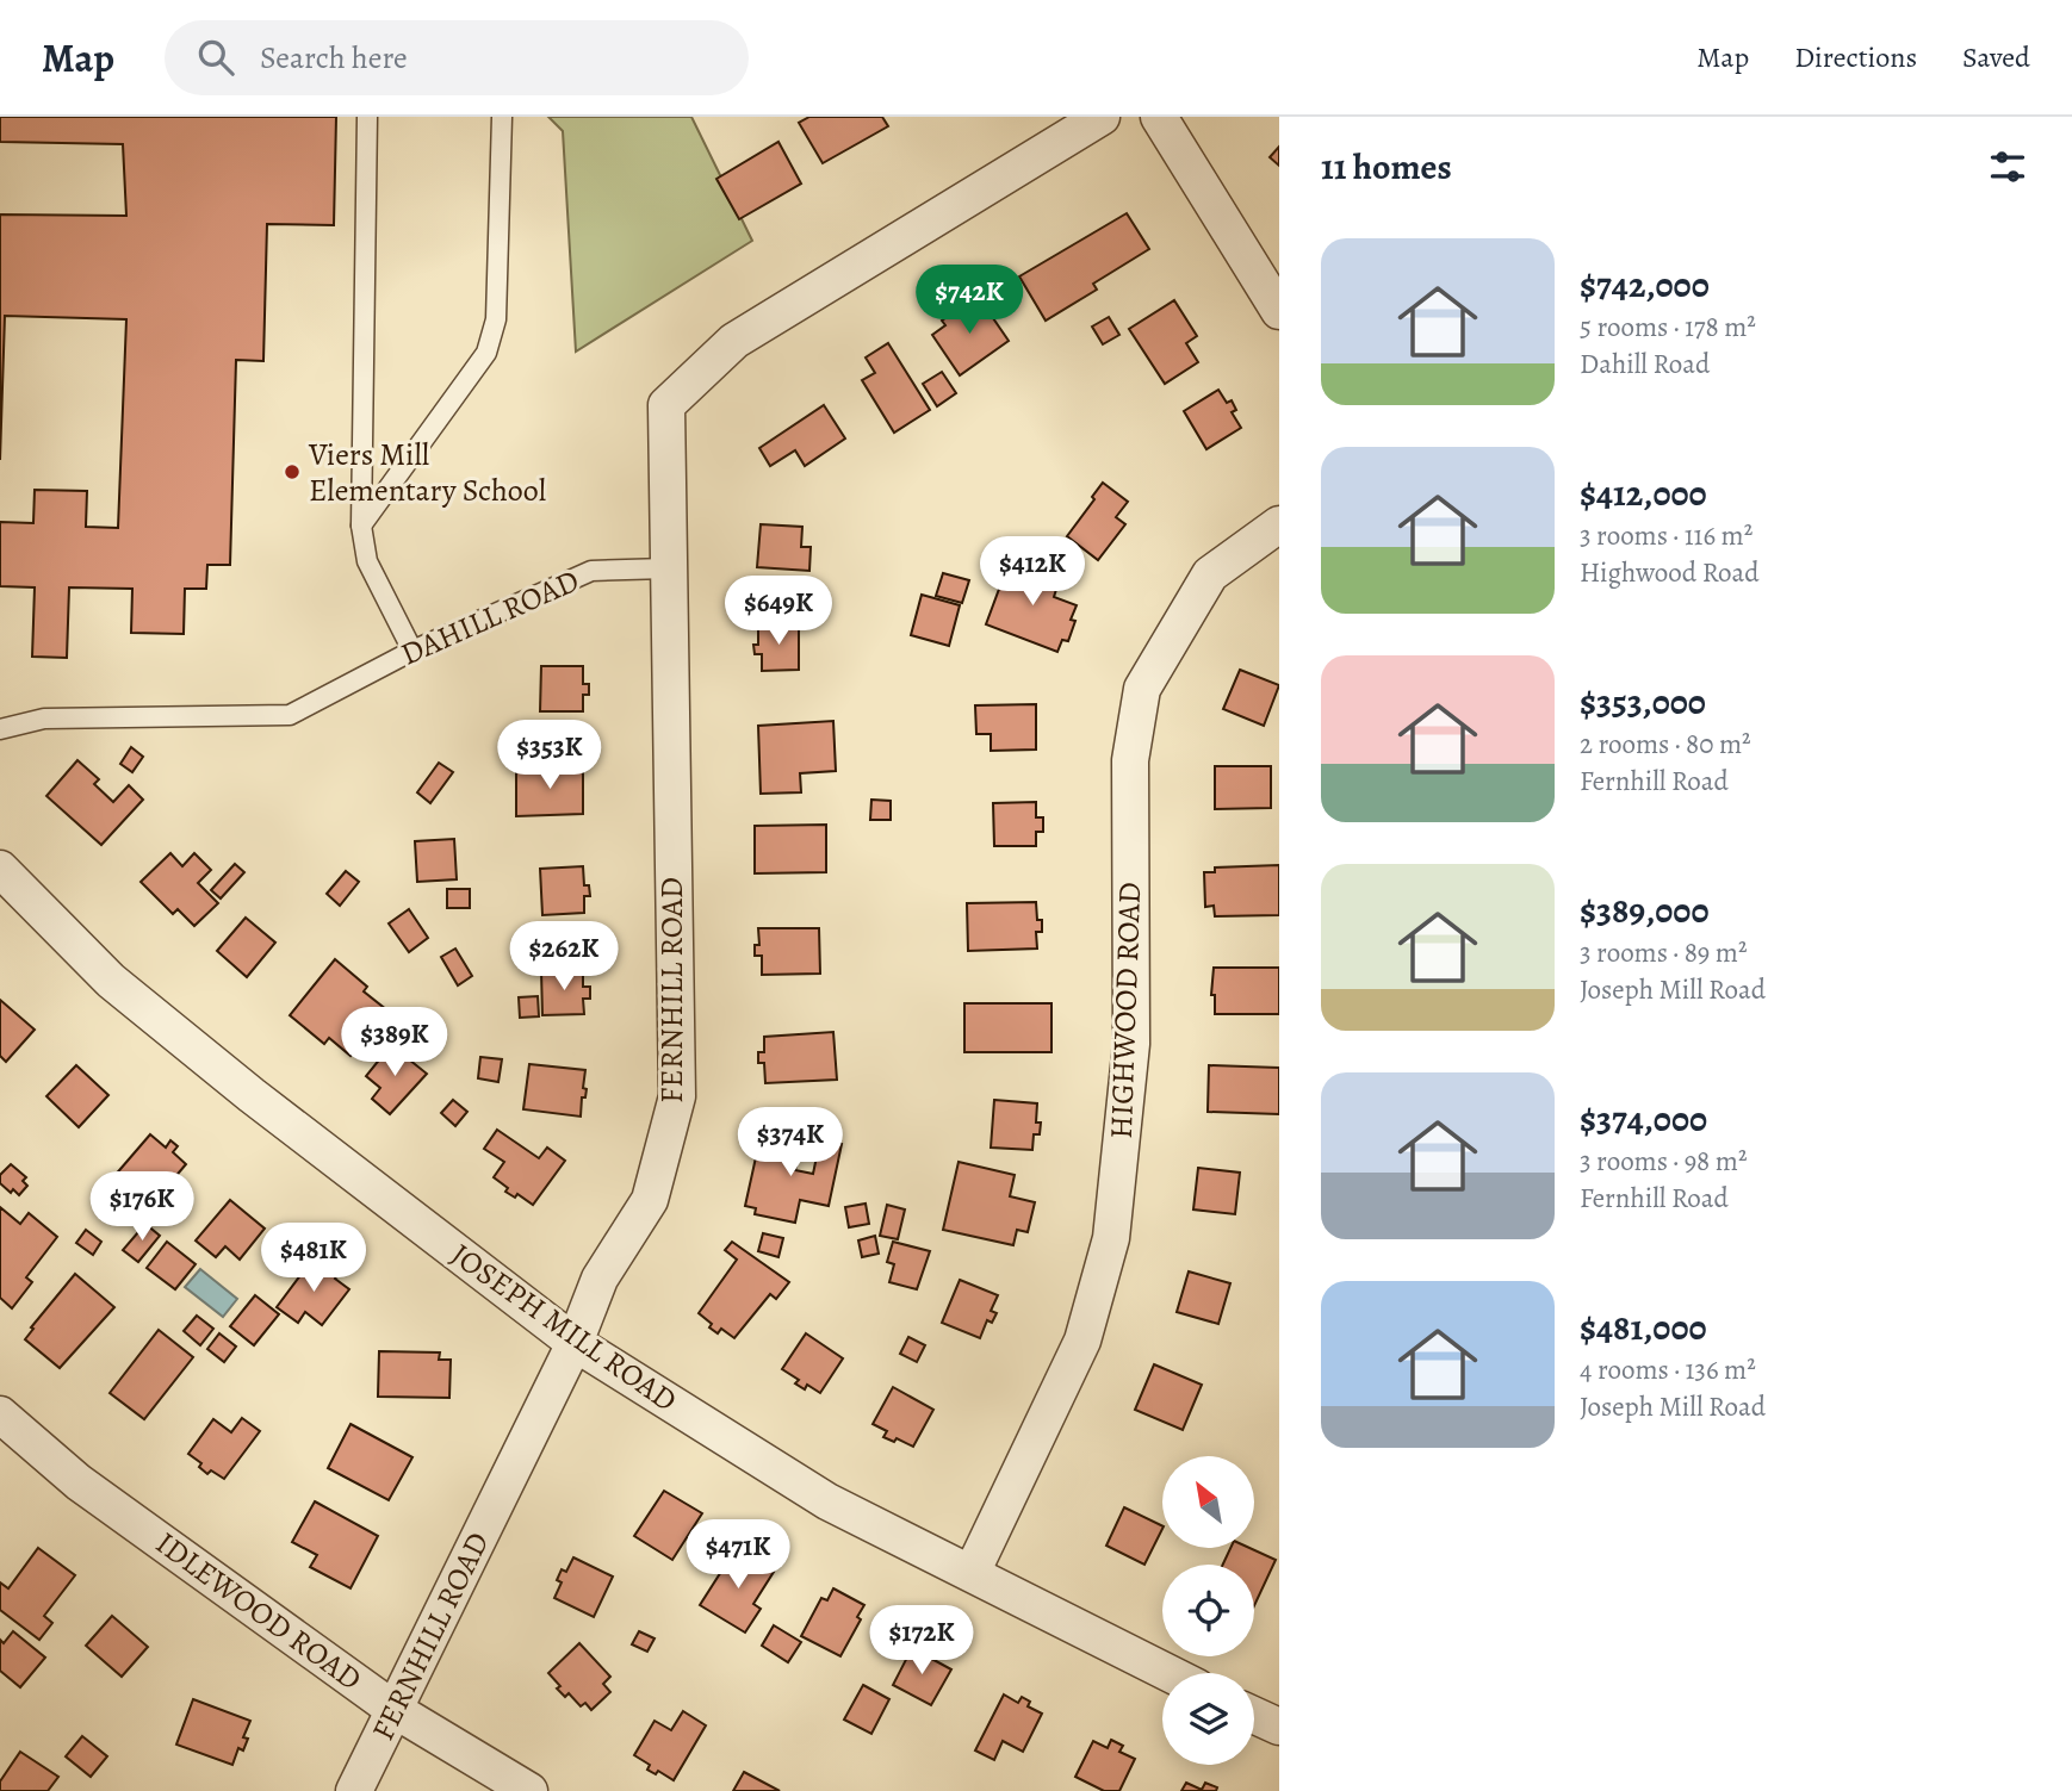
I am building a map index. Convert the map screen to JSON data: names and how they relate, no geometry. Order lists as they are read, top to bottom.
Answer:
{
  "streets": {
    "street": [
      "FERNHILL ROAD",
      "HIGHWOOD ROAD",
      "JOSEPH MILL ROAD",
      "IDLEWOOD ROAD"
    ],
    "lane": ["DAHILL ROAD"]
  },
  "crossings": [
    ["DAHILL ROAD", "FERNHILL ROAD"],
    ["FERNHILL ROAD", "JOSEPH MILL ROAD"],
    ["FERNHILL ROAD", "IDLEWOOD ROAD"],
    ["HIGHWOOD ROAD", "JOSEPH MILL ROAD"]
  ],
  "places": ["Viers Mill Elementary School"],
  "north": "top left",
  "page": {
    "header": "Map",
    "search": "Search here",
    "nav": ["Map", "Directions", "Saved"],
    "heading": "11 homes",
    "list": [
      {
        "name": "$742,000",
        "note": "5 rooms · 178 m² · Dahill Road"
      },
      {
        "name": "$412,000",
        "note": "3 rooms · 116 m² · Highwood Road"
      },
      {
        "name": "$353,000",
        "note": "2 rooms · 80 m² · Fernhill Road"
      },
      {
        "name": "$389,000",
        "note": "3 rooms · 89 m² · Joseph Mill Road"
      },
      {
        "name": "$374,000",
        "note": "3 rooms · 98 m² · Fernhill Road"
      },
      {
        "name": "$481,000",
        "note": "4 rooms · 136 m² · Joseph Mill Road"
      }
    ],
    "price": [
      "$742K",
      "$412K",
      "$649K",
      "$353K",
      "$262K",
      "$389K",
      "$374K",
      "$176K",
      "$481K",
      "$471K",
      "$172K"
    ]
  }
}
